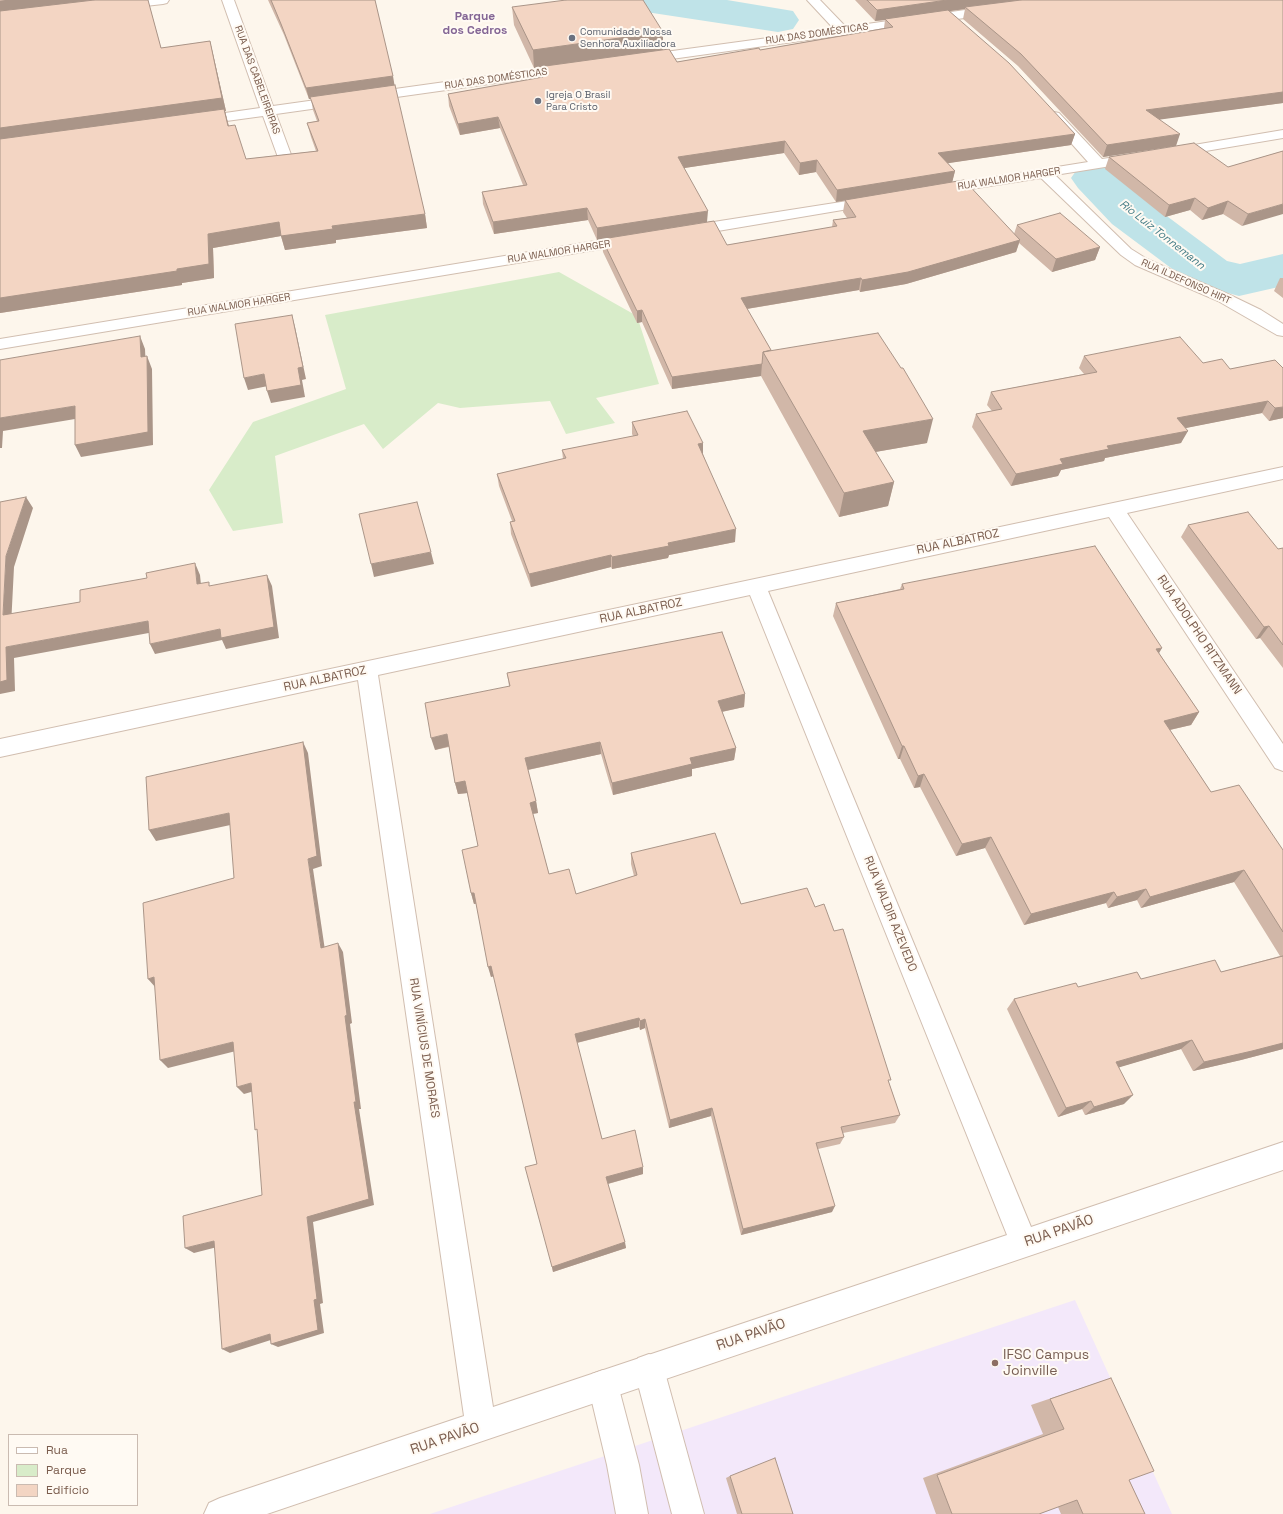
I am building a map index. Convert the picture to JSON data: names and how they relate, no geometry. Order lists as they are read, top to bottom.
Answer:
{
  "streets": {
    "street": [
      "RUA DAS DOMÉSTICAS",
      "RUA DAS CABELEIREIRAS",
      "RUA WALMOR HARGER",
      "RUA ILDEFONSO HIRT",
      "RUA ALBATROZ",
      "RUA ADOLPHO RITZMANN",
      "RUA WALDIR AZEVEDO",
      "RUA VINÍCIUS DE MORAES",
      "RUA PAVÃO"
    ]
  },
  "crossings": [
    ["RUA DAS DOMÉSTICAS", "RUA DAS CABELEIREIRAS"],
    ["RUA WALMOR HARGER", "RUA ILDEFONSO HIRT"],
    ["RUA ALBATROZ", "RUA ADOLPHO RITZMANN"],
    ["RUA ALBATROZ", "RUA WALDIR AZEVEDO"],
    ["RUA ALBATROZ", "RUA VINÍCIUS DE MORAES"],
    ["RUA WALDIR AZEVEDO", "RUA PAVÃO"],
    ["RUA VINÍCIUS DE MORAES", "RUA PAVÃO"]
  ],
  "districts": ["Parque dos Cedros"],
  "water": ["Rio Luiz Tonnemann"],
  "places": ["Comunidade Nossa Senhora Auxiliadora", "Igreja O Brasil Para Cristo", "IFSC Campus Joinville"],
  "legend": ["Rua", "Parque", "Edifício"]
}
